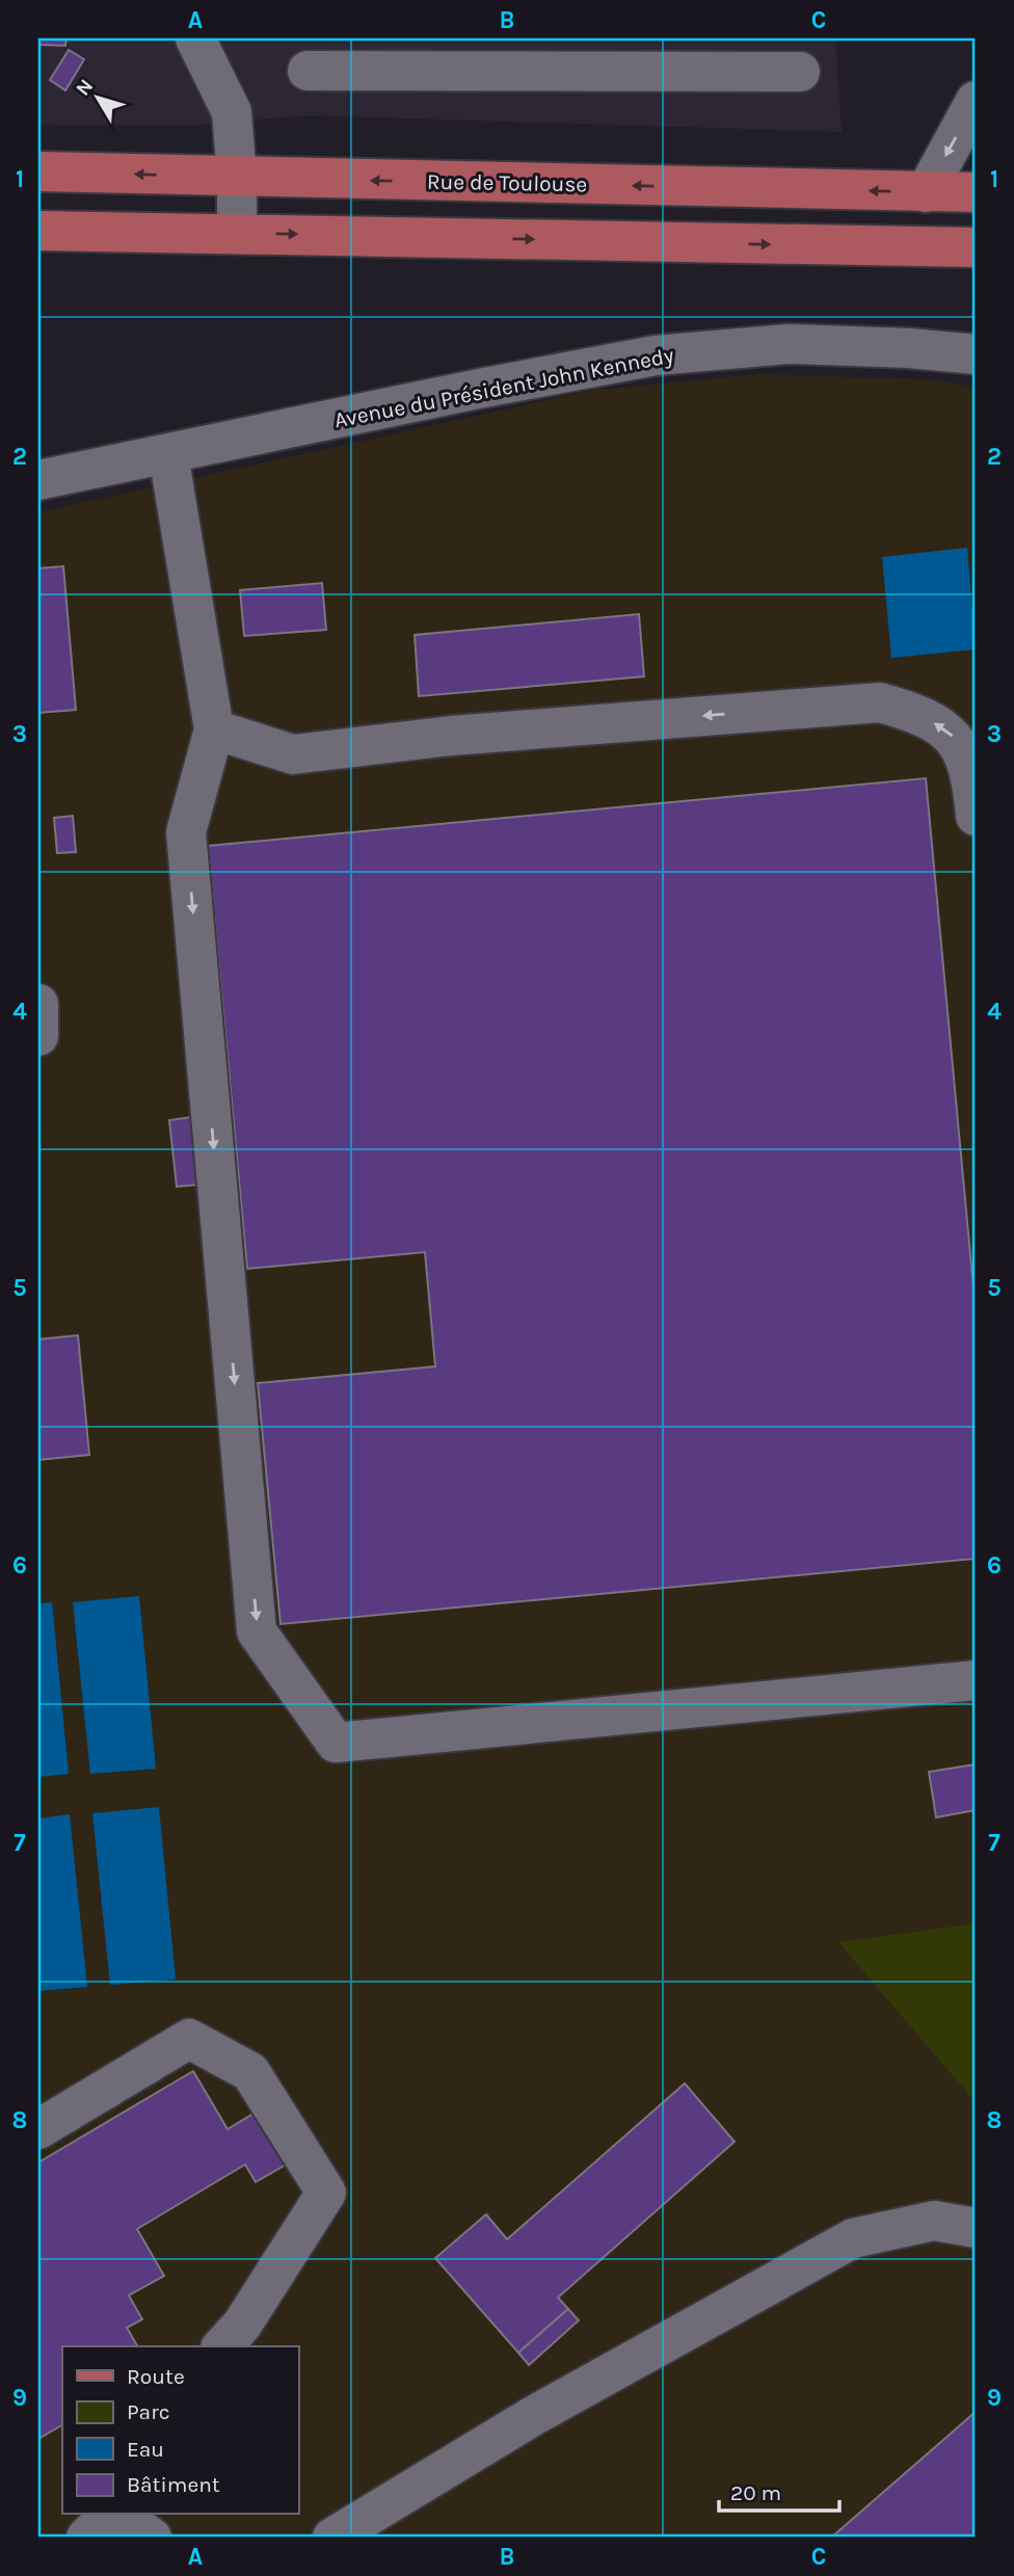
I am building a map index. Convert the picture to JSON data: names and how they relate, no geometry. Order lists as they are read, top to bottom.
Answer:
{
  "streets": {
    "main road": ["Rue de Toulouse"],
    "street": ["Avenue du Président John Kennedy"]
  },
  "legend": [
    "Route",
    "Parc",
    "Eau",
    "Bâtiment"
  ],
  "scale_bar": "20 m",
  "north": "top left",
  "grid": {
    "columns": ["A", "B", "C"],
    "rows": [
      "1",
      "2",
      "3",
      "4",
      "5",
      "6",
      "7",
      "8",
      "9"
    ]
  }
}
